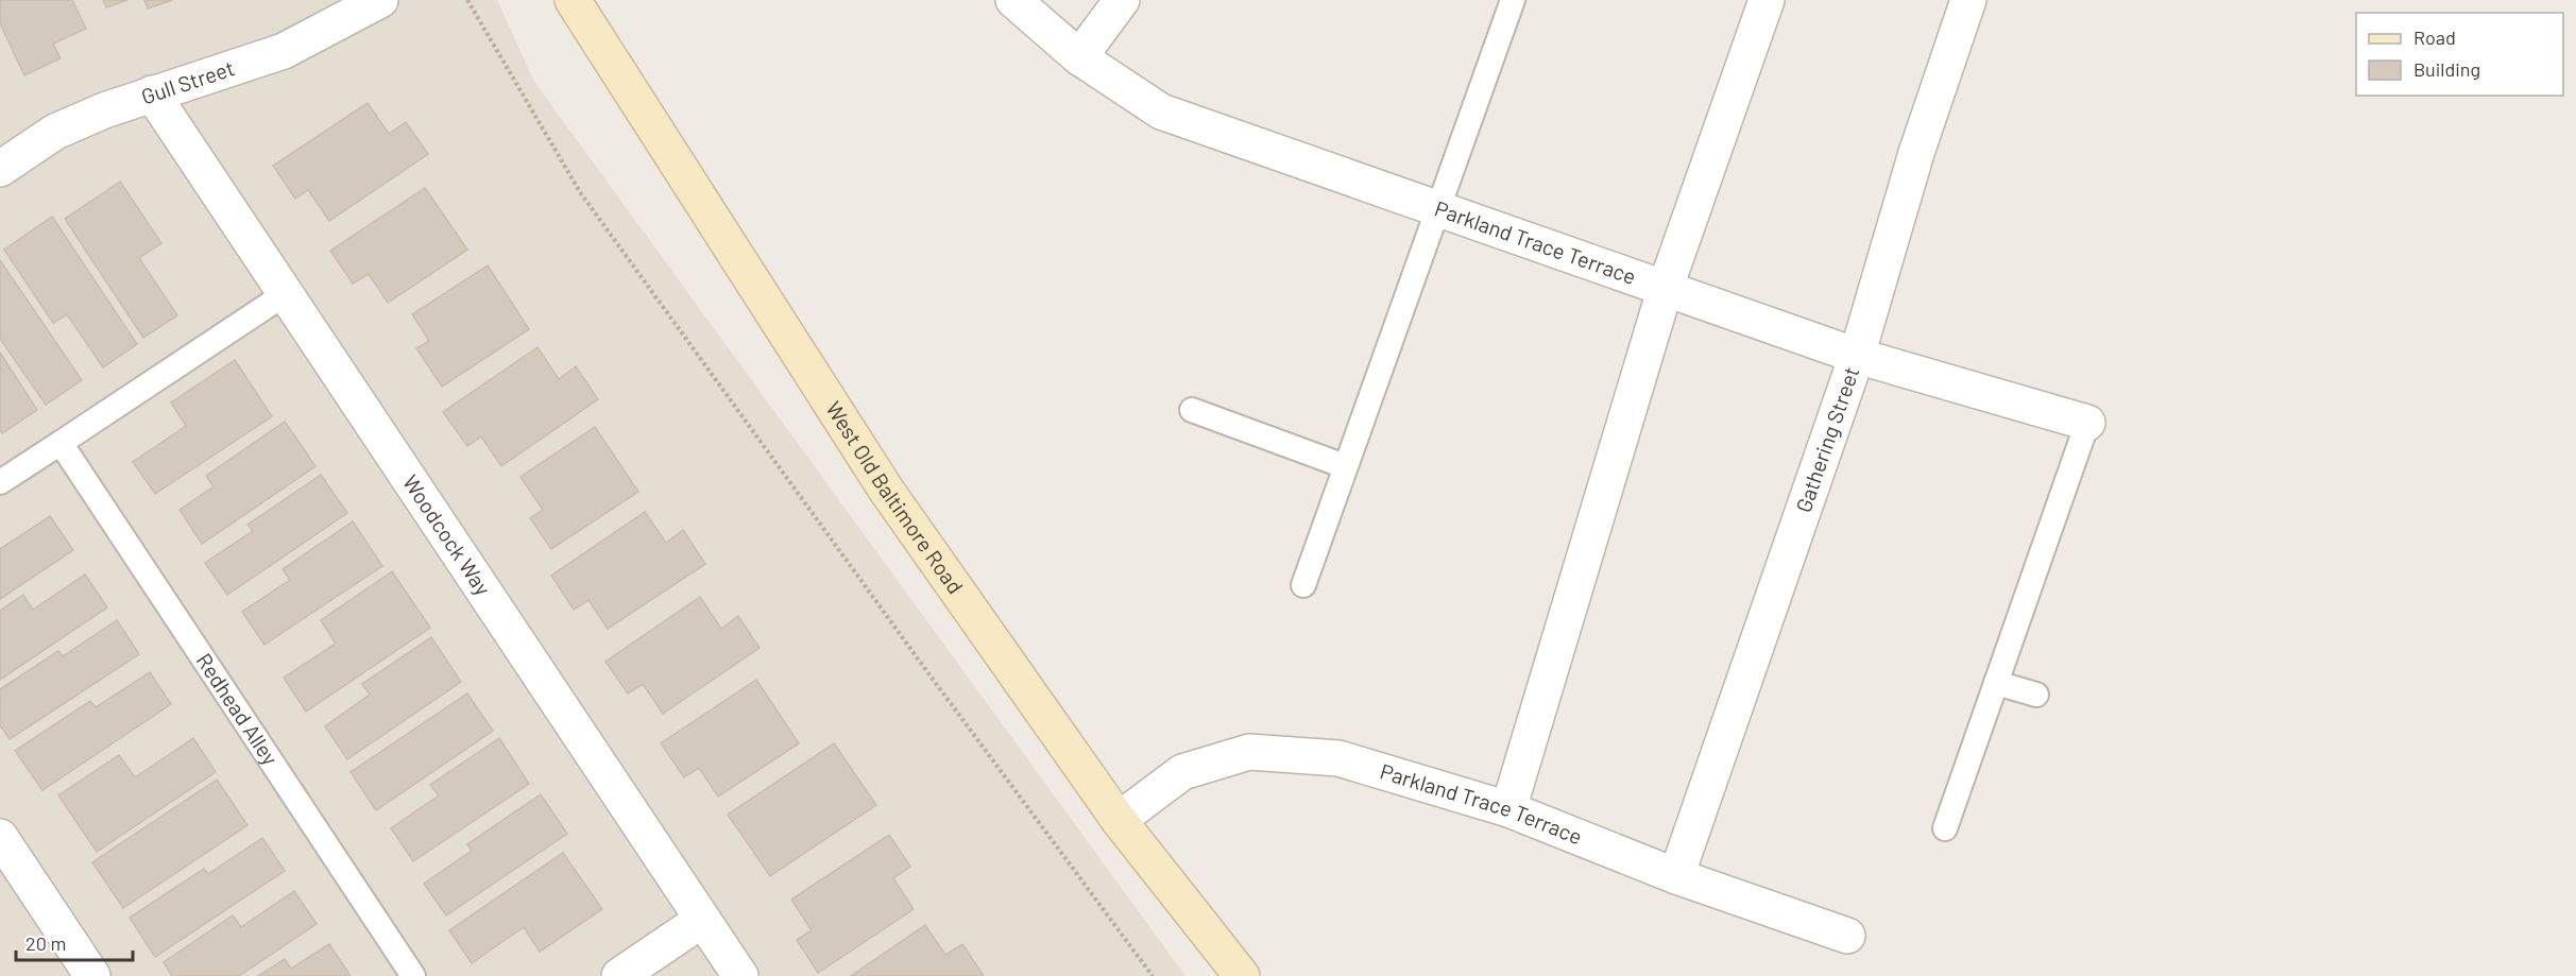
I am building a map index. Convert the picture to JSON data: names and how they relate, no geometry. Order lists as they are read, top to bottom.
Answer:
{
  "streets": {
    "street": [
      "Gull Street",
      "Parkland Trace Terrace",
      "Gathering Street",
      "West Old Baltimore Road",
      "Woodcock Way"
    ],
    "lane": ["Redhead Alley"]
  },
  "crossings": [
    ["Gull Street", "Woodcock Way"],
    ["Parkland Trace Terrace", "Gathering Street"],
    ["Parkland Trace Terrace", "West Old Baltimore Road"]
  ],
  "legend": ["Road", "Building"],
  "scale_bar": "20 m"
}
